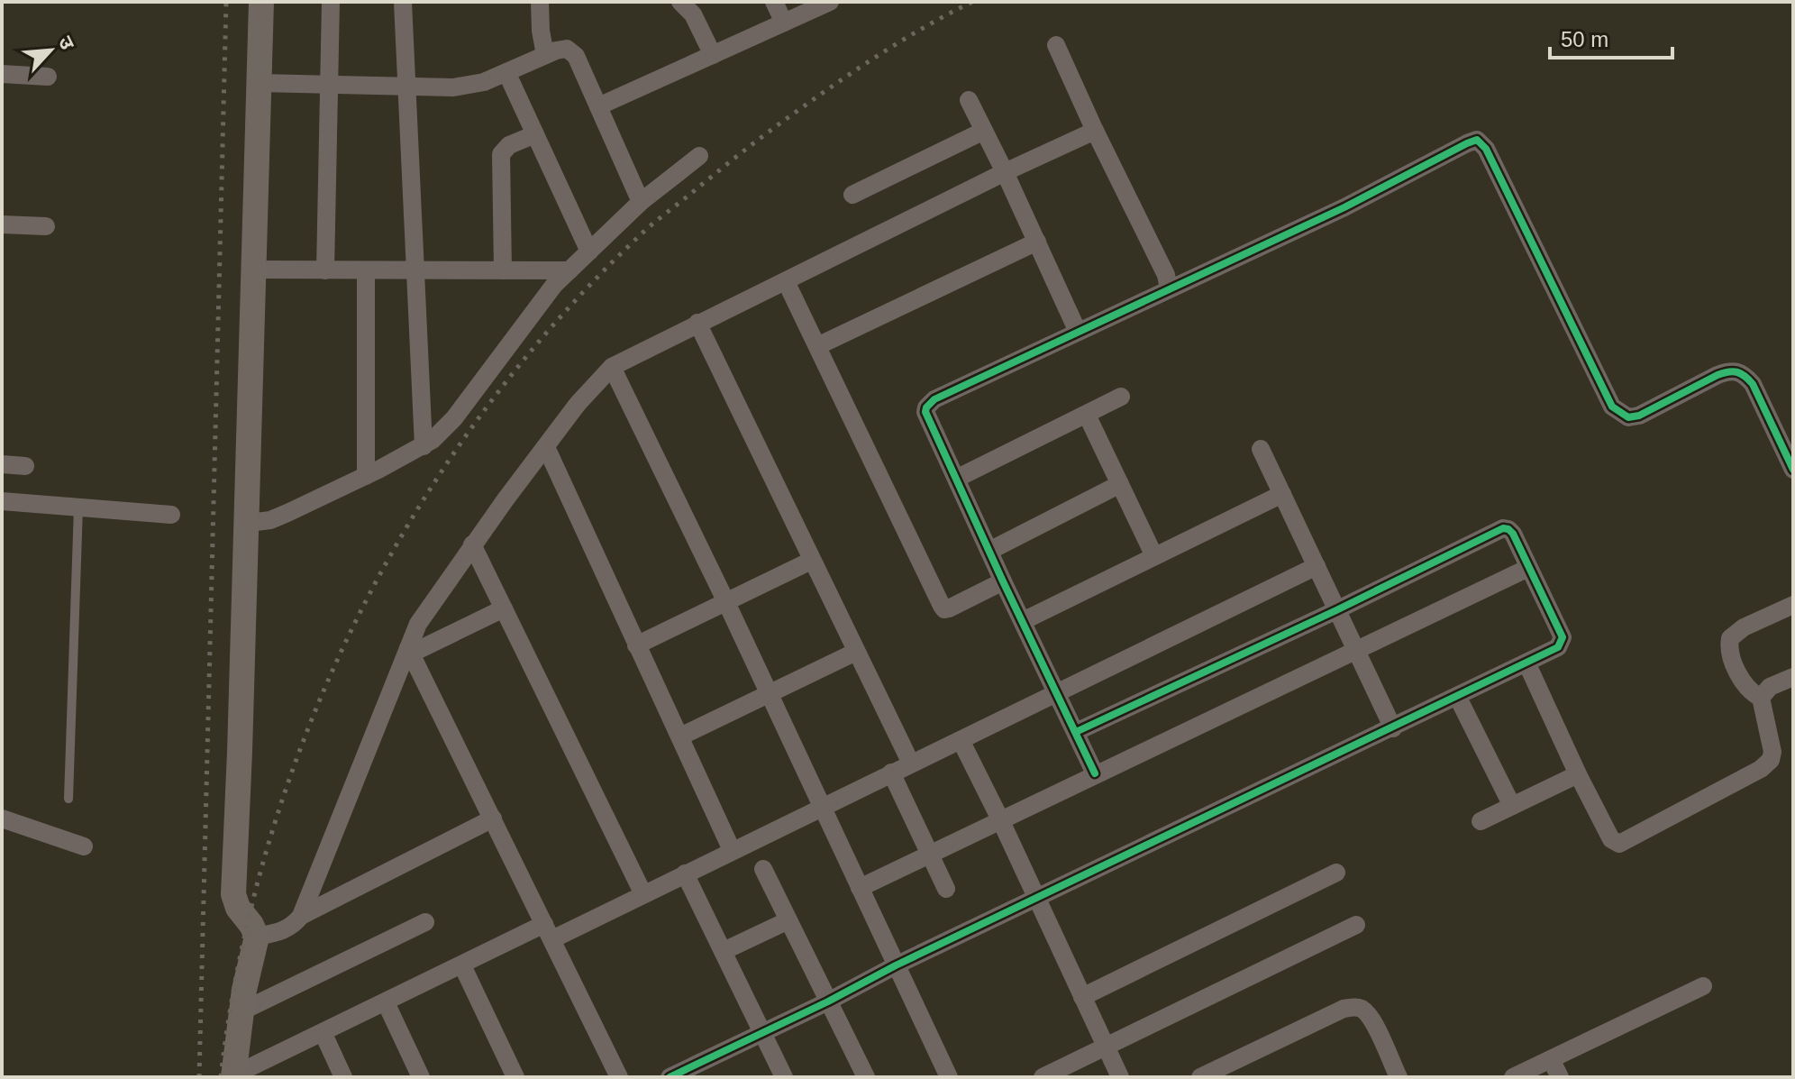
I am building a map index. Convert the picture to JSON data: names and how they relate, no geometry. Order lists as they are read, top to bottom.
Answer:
{
  "scale_bar": "50 m",
  "north": "top right"
}
